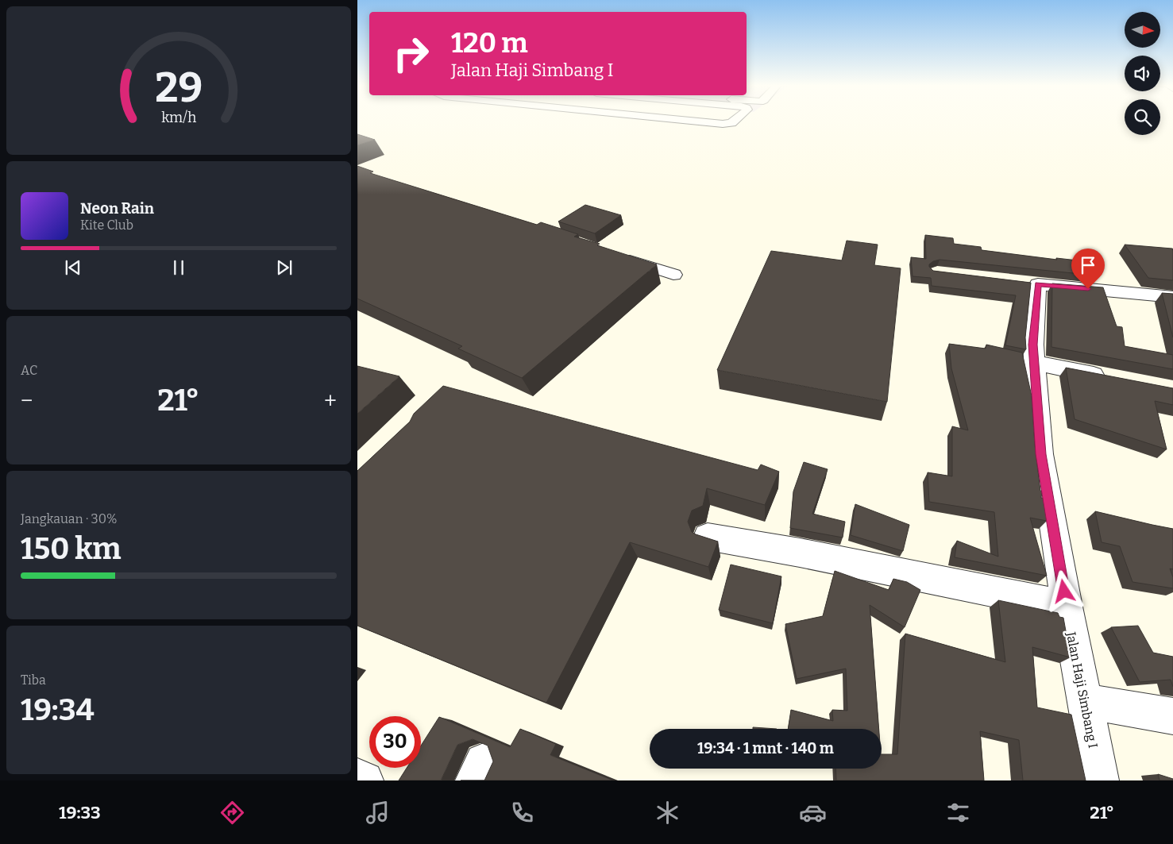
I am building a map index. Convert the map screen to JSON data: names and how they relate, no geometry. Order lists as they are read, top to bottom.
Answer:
{
  "streets": {
    "street": ["Jalan Haji Simbang I"]
  },
  "north": "right",
  "page": {
    "turn": ["120 m", "Jalan Haji Simbang I"],
    "song": ["Neon Rain", "Kite Club"],
    "tile": [
      "AC",
      ["Jangkauan · 30%", "150 km"],
      ["Tiba", "19:34"]
    ],
    "heat": ["−", "21°", "+"],
    "limit": "30",
    "trip": "19:34 · 1 mnt · 140 m",
    "tabs": ["19:33", "21°"],
    "gauge": ["29", "km/h"]
  }
}
